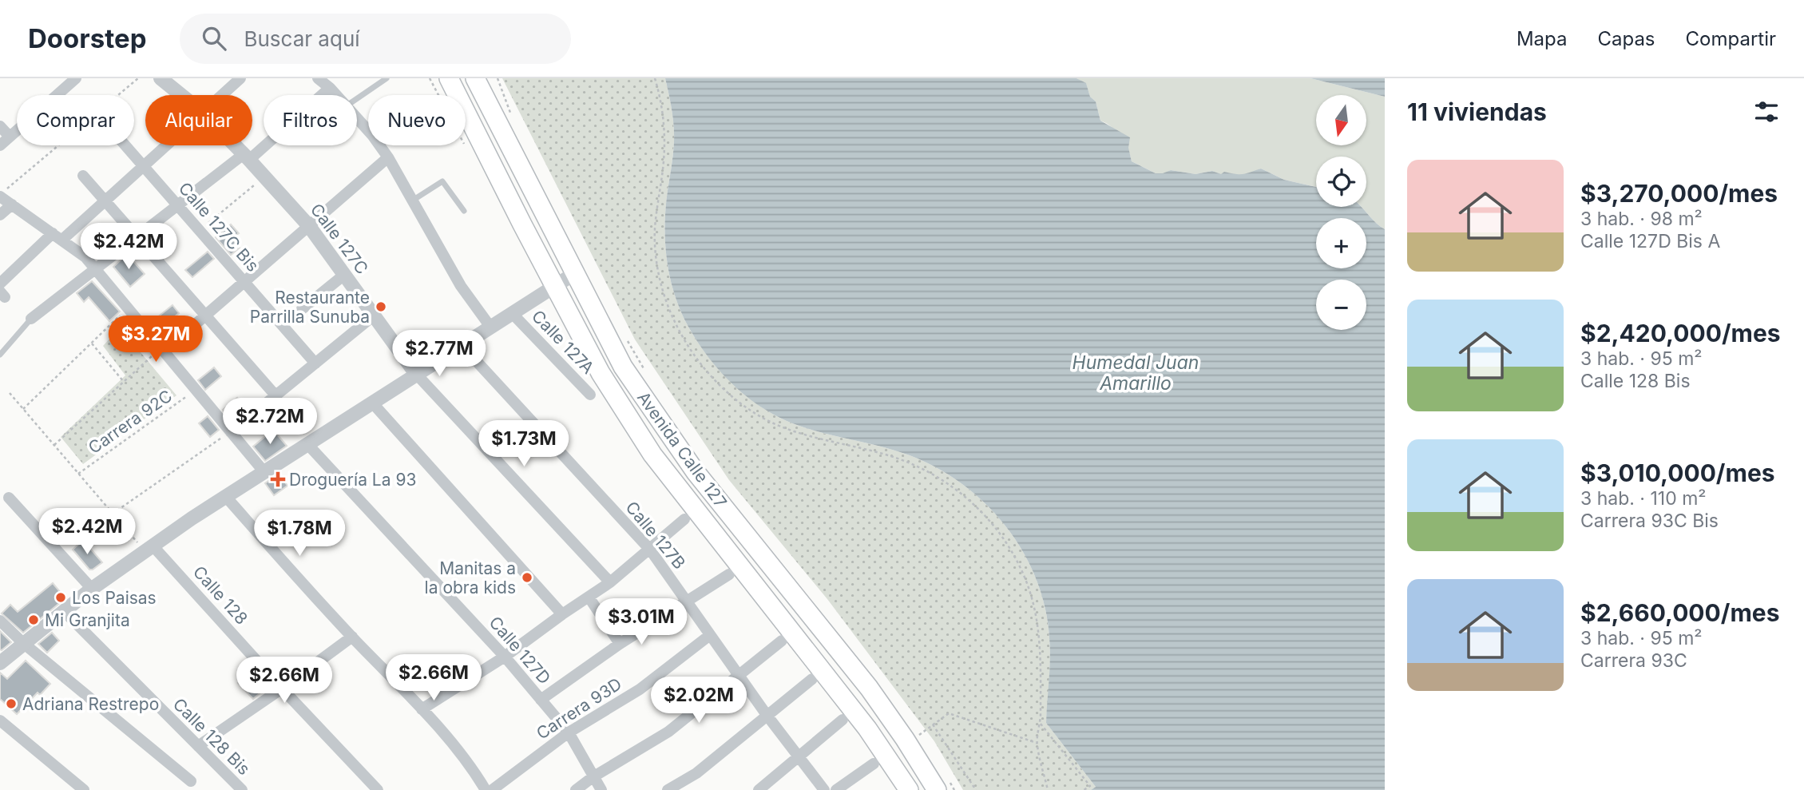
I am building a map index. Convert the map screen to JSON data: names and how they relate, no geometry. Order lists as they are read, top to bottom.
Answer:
{
  "streets": {
    "main road": ["Avenida Calle 127"],
    "street": [
      "Calle 127C Bis",
      "Calle 127C",
      "Calle 127A",
      "Calle 127B",
      "Calle 128",
      "Calle 127D",
      "Carrera 93D",
      "Calle 128 Bis"
    ],
    "path": ["Carrera 92C"]
  },
  "crossings": [
    ["Calle 127B", "Carrera 93D"],
    ["Calle 127D", "Carrera 93D"]
  ],
  "water": ["Humedal Juan Amarillo"],
  "places": {
    "other": [
      "Restaurante Parrilla Sunuba",
      "Manitas a la obra kids",
      "Los Paisas",
      "Mi Granjita",
      "Adriana Restrepo"
    ],
    "health": ["Droguería La 93"]
  },
  "north": "bottom",
  "page": {
    "header": "Doorstep",
    "search": "Buscar aquí",
    "nav": ["Mapa", "Capas", "Compartir"],
    "heading": "11 viviendas",
    "map_buttons": ["+", "−"],
    "chip": [
      "Comprar",
      "Alquilar",
      "Filtros",
      "Nuevo"
    ],
    "list": [
      {
        "name": "$3,270,000/mes",
        "note": "3 hab. · 98 m² · Calle 127D Bis A"
      },
      {
        "name": "$2,420,000/mes",
        "note": "3 hab. · 95 m² · Calle 128 Bis"
      },
      {
        "name": "$3,010,000/mes",
        "note": "3 hab. · 110 m² · Carrera 93C Bis"
      },
      {
        "name": "$2,660,000/mes",
        "note": "3 hab. · 95 m² · Carrera 93C"
      }
    ],
    "price": [
      "$2.42M",
      "$3.27M",
      "$2.77M",
      "$2.72M",
      "$1.73M",
      "$2.42M",
      "$1.78M",
      "$3.01M",
      "$2.66M",
      "$2.66M",
      "$2.02M"
    ]
  }
}
